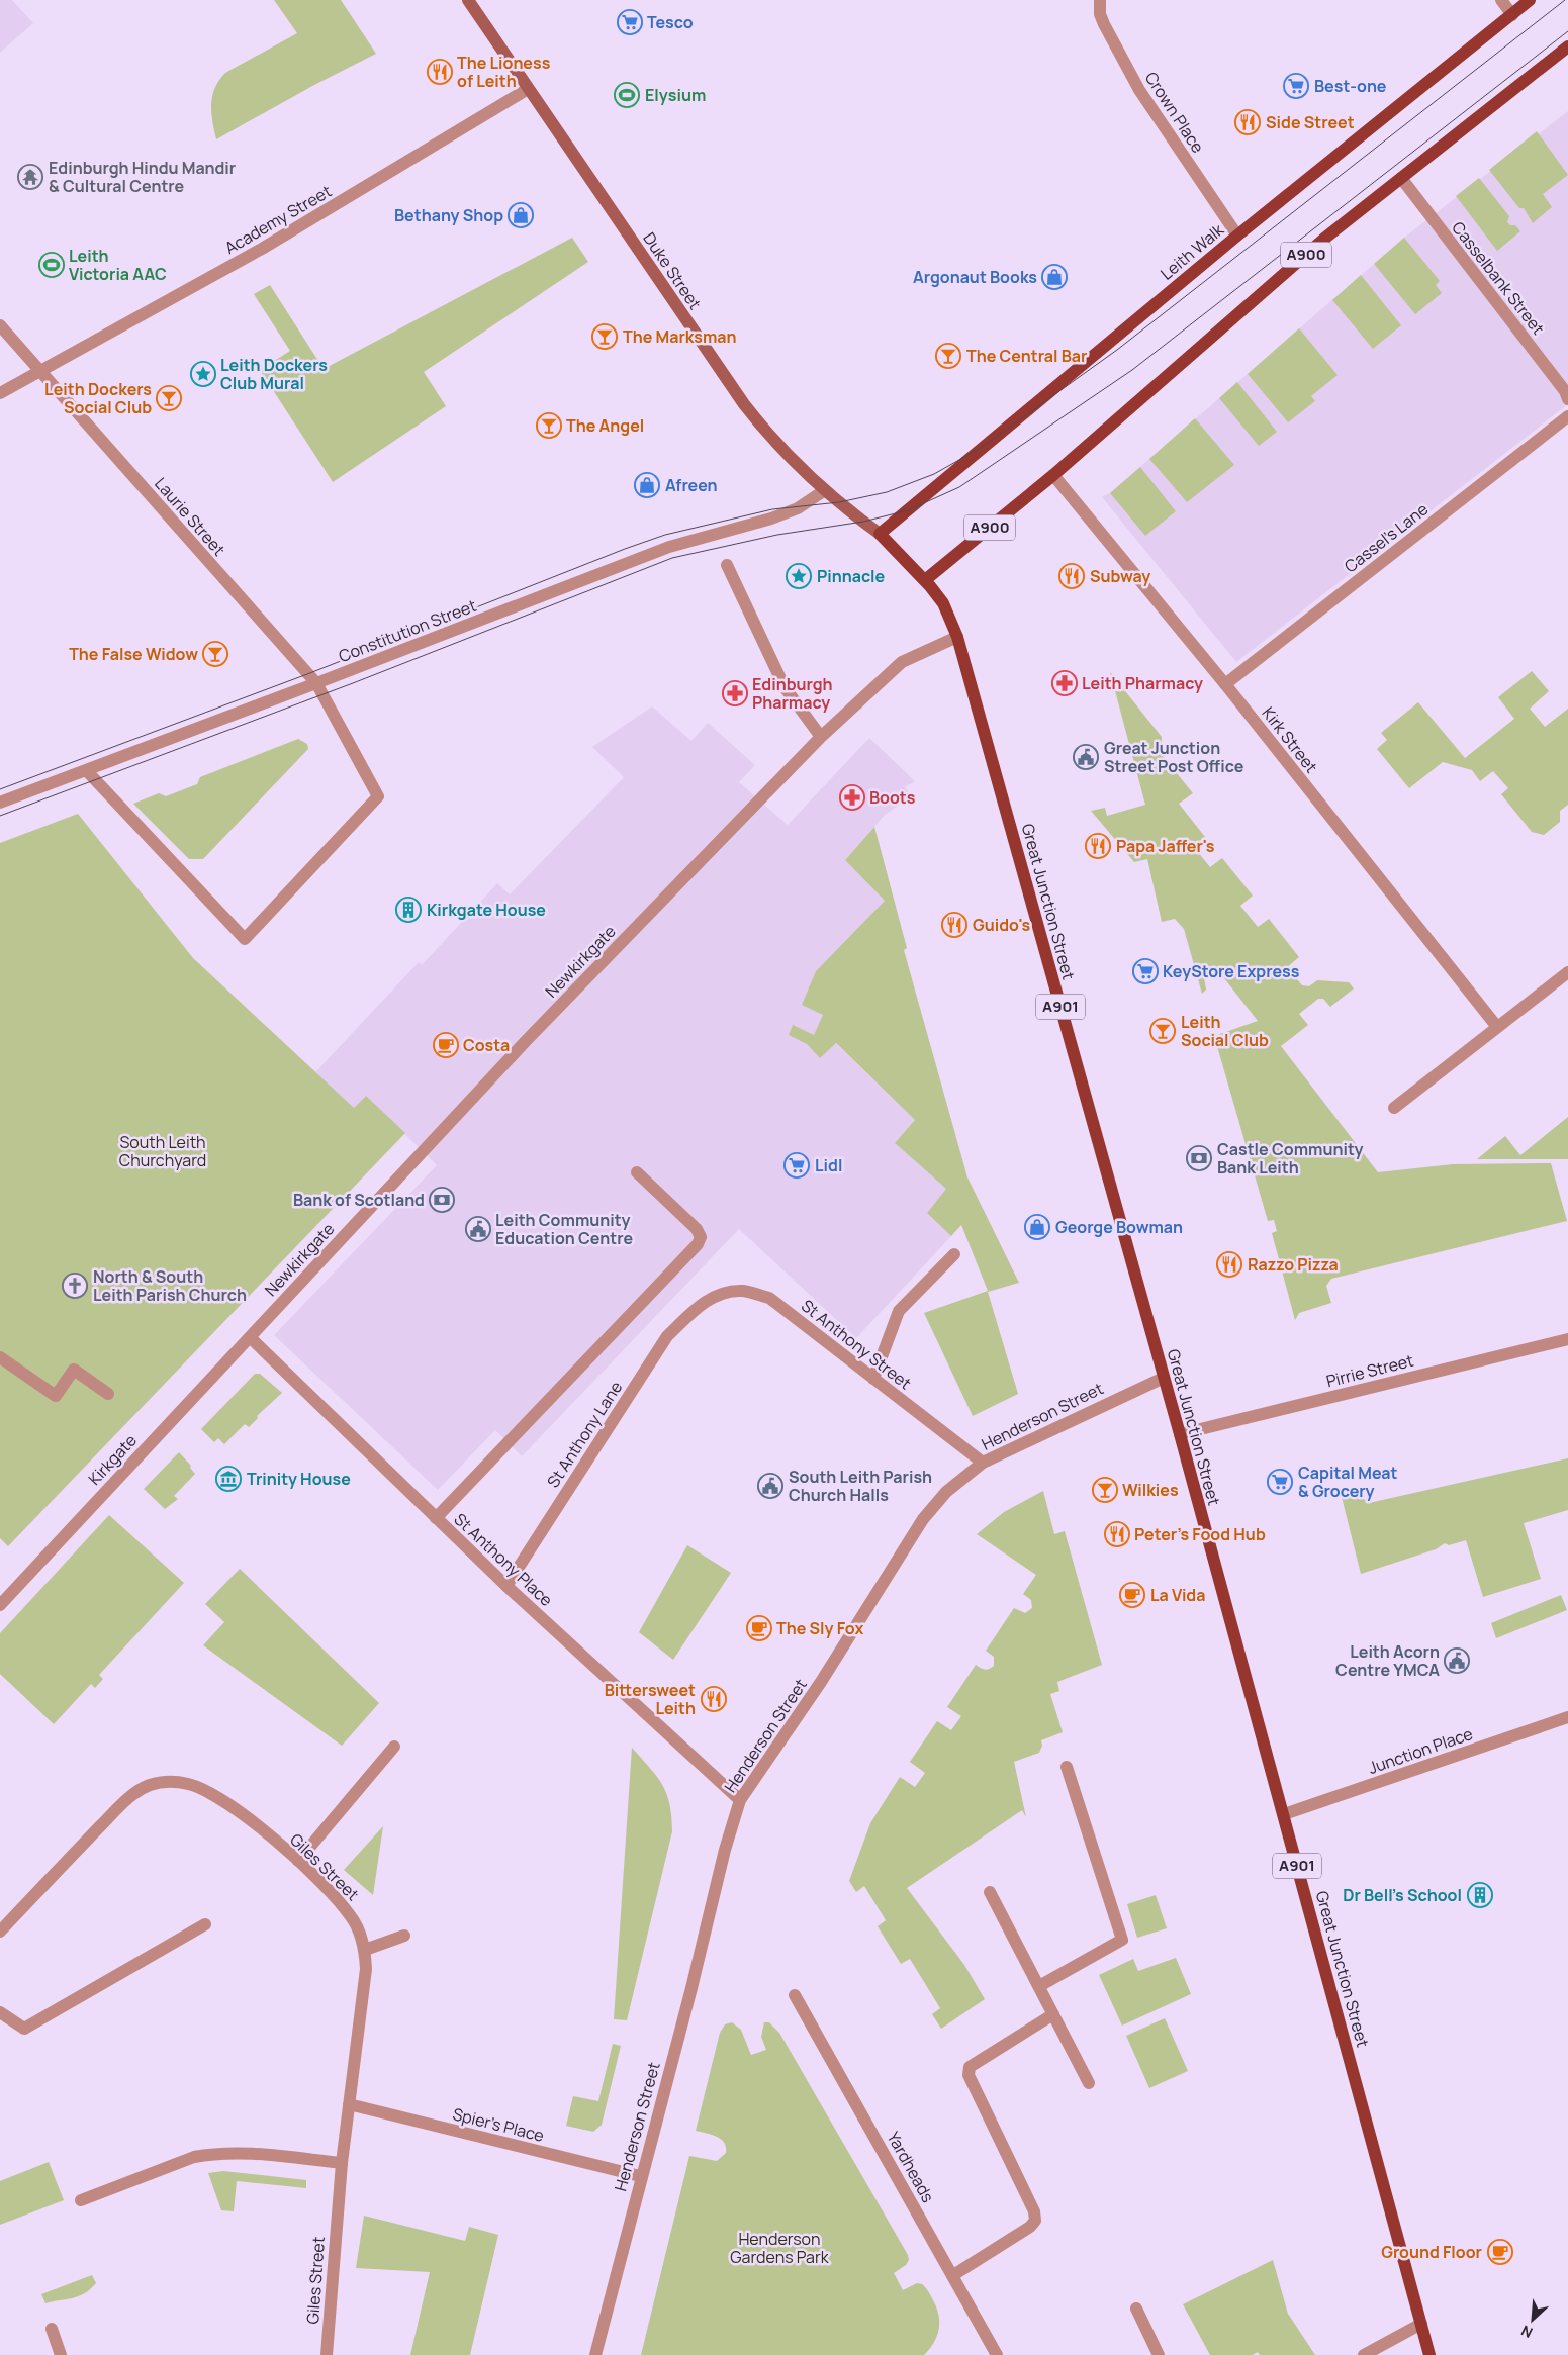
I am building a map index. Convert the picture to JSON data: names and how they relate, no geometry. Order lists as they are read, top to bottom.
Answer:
{
  "streets": {
    "main road": [
      "Leith Walk",
      "A900",
      "Great Junction Street",
      "A901"
    ],
    "street": [
      "Crown Place",
      "Academy Street",
      "Duke Street",
      "Casselbank Street",
      "Laurie Street",
      "Cassel's Lane",
      "Constitution Street",
      "Kirk Street",
      "Newkirkgate",
      "St Anthony Street",
      "Pirrie Street",
      "Henderson Street",
      "St Anthony Lane",
      "Kirkgate",
      "St Anthony Place",
      "Junction Place",
      "Giles Street",
      "Spier's Place",
      "Yardheads"
    ]
  },
  "crossings": [
    ["Crown Place", "Leith Walk"],
    ["Academy Street", "Duke Street"],
    ["Academy Street", "Laurie Street"],
    ["Leith Walk", "Duke Street"],
    ["Leith Walk", "Great Junction Street"],
    ["A900", "Casselbank Street"],
    ["A900", "Kirk Street"],
    ["A900", "Great Junction Street"],
    ["Duke Street", "Constitution Street"],
    ["Duke Street", "Great Junction Street"],
    ["Laurie Street", "Constitution Street"],
    ["Cassel's Lane", "Kirk Street"],
    ["Great Junction Street", "Newkirkgate"],
    ["Great Junction Street", "Pirrie Street"],
    ["Great Junction Street", "Henderson Street"],
    ["Great Junction Street", "Junction Place"],
    ["Newkirkgate", "Kirkgate"],
    ["Newkirkgate", "St Anthony Place"],
    ["St Anthony Street", "Henderson Street"],
    ["St Anthony Street", "St Anthony Lane"],
    ["Henderson Street", "St Anthony Place"],
    ["Henderson Street", "Spier's Place"],
    ["St Anthony Lane", "St Anthony Place"],
    ["Kirkgate", "St Anthony Place"],
    ["Giles Street", "Spier's Place"]
  ],
  "parks": ["South Leith Churchyard", "Henderson Gardens Park"],
  "places": {
    "supermarket": [
      "Tesco",
      "Best-one",
      "KeyStore Express",
      "Lidl",
      "Capital Meat & Grocery"
    ],
    "restaurant": [
      "The Lioness of Leith",
      "Side Street",
      "Subway",
      "Papa Jaffer's",
      "Guido's",
      "Razzo Pizza",
      "Peter's Food Hub",
      "Bittersweet Leith"
    ],
    "sports": ["Elysium", "Leith Victoria AAC"],
    "temple": ["Edinburgh Hindu Mandir & Cultural Centre"],
    "shop": [
      "Bethany Shop",
      "Argonaut Books",
      "Afreen",
      "George Bowman"
    ],
    "bar": [
      "The Marksman",
      "The Central Bar",
      "Leith Dockers Social Club",
      "The Angel",
      "The False Widow",
      "Leith Social Club",
      "Wilkies"
    ],
    "place": ["Leith Dockers Club Mural", "Pinnacle"],
    "pharmacy": ["Leith Pharmacy", "Edinburgh Pharmacy", "Boots"],
    "public building": [
      "Great Junction Street Post Office",
      "Leith Community Education Centre",
      "South Leith Parish Church Halls",
      "Leith Acorn Centre YMCA"
    ],
    "building": ["Kirkgate House", "Dr Bell's School"],
    "cafe": [
      "Costa",
      "La Vida",
      "The Sly Fox",
      "Ground Floor"
    ],
    "bank": ["Castle Community Bank Leith", "Bank of Scotland"],
    "church": ["North & South Leith Parish Church"],
    "museum": ["Trinity House"]
  },
  "north": "bottom left"
}
